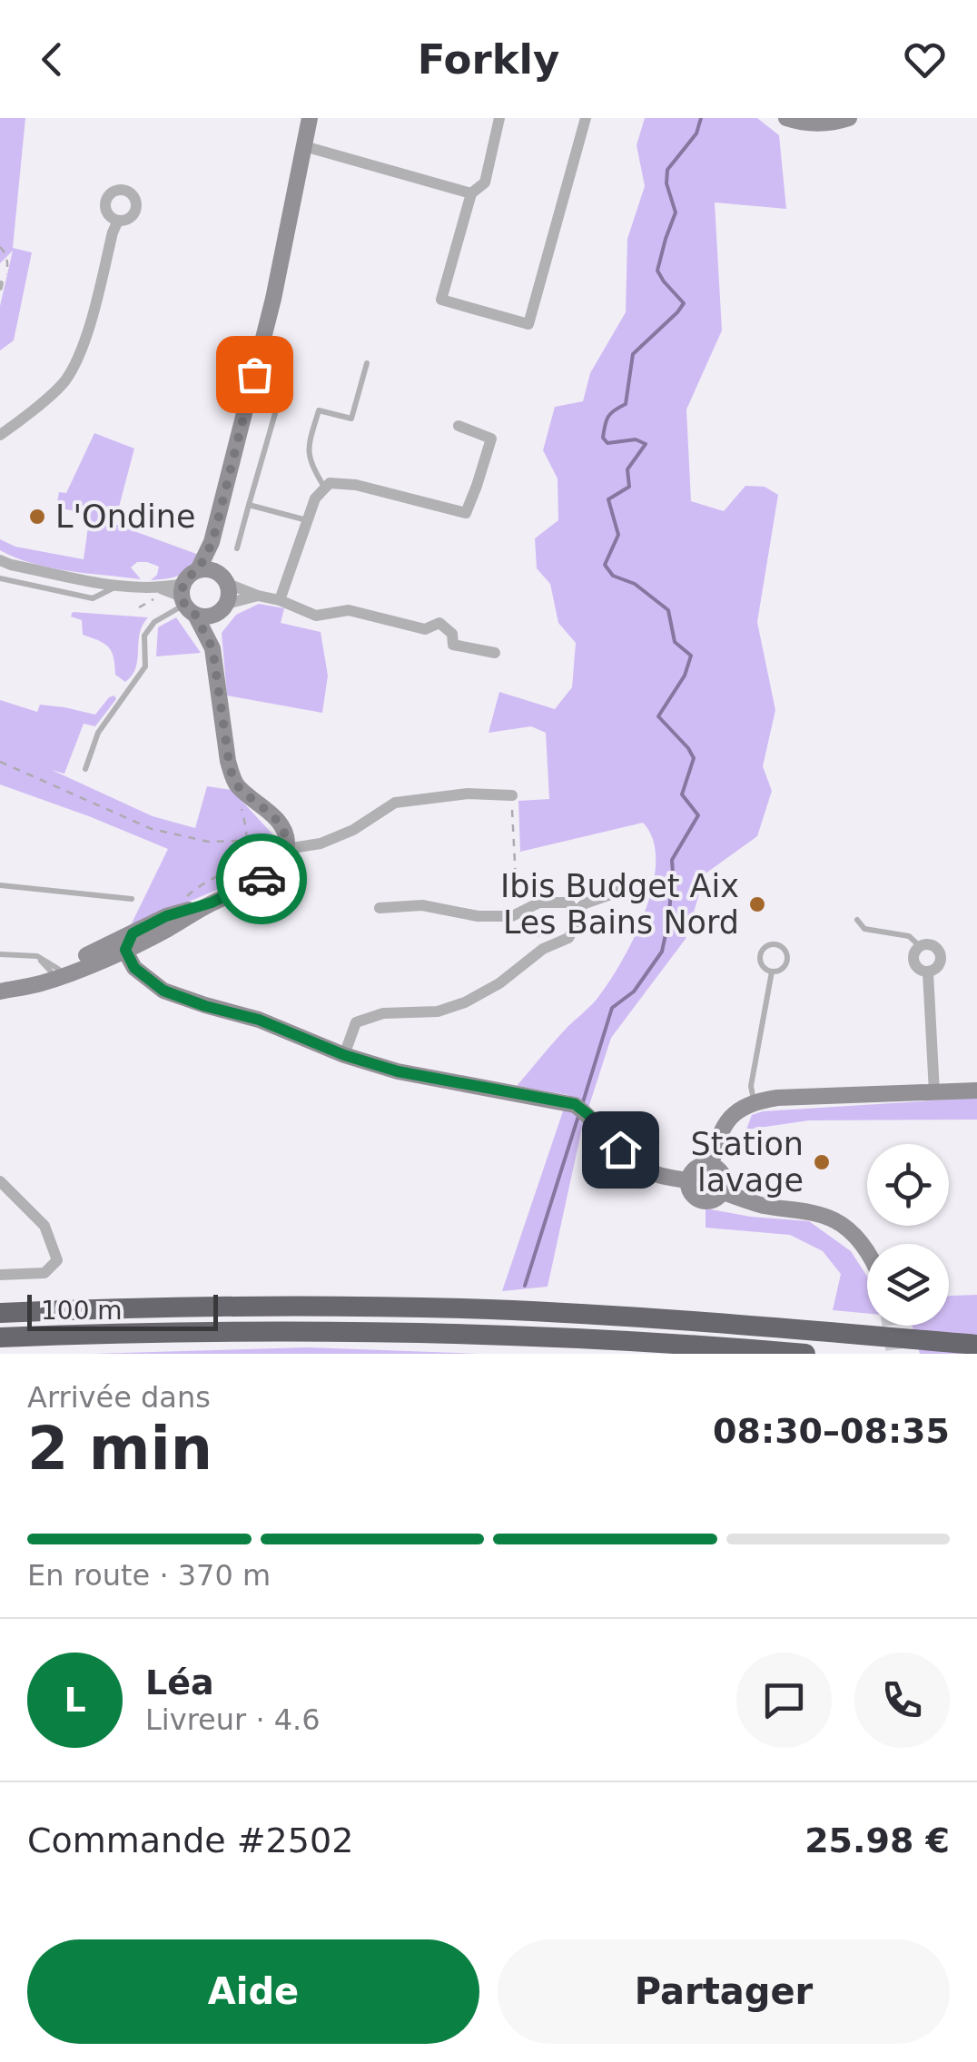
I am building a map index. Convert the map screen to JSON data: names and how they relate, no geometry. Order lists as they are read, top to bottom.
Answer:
{
  "places": ["L'Ondine", "Ibis Budget Aix Les Bains Nord", "Station lavage"],
  "scale_bar": "100 m",
  "page": {
    "header": "Forkly",
    "scale": "100 m",
    "heading": ["2 min", "Arrivée dans", "08:30–08:35"],
    "panel": [
      "Léa",
      "Livreur · 4.6",
      "Commande #2502",
      "25.98 €"
    ],
    "bar": "En route · 370 m",
    "round": "L",
    "buttons": ["Aide", "Partager"]
  }
}
